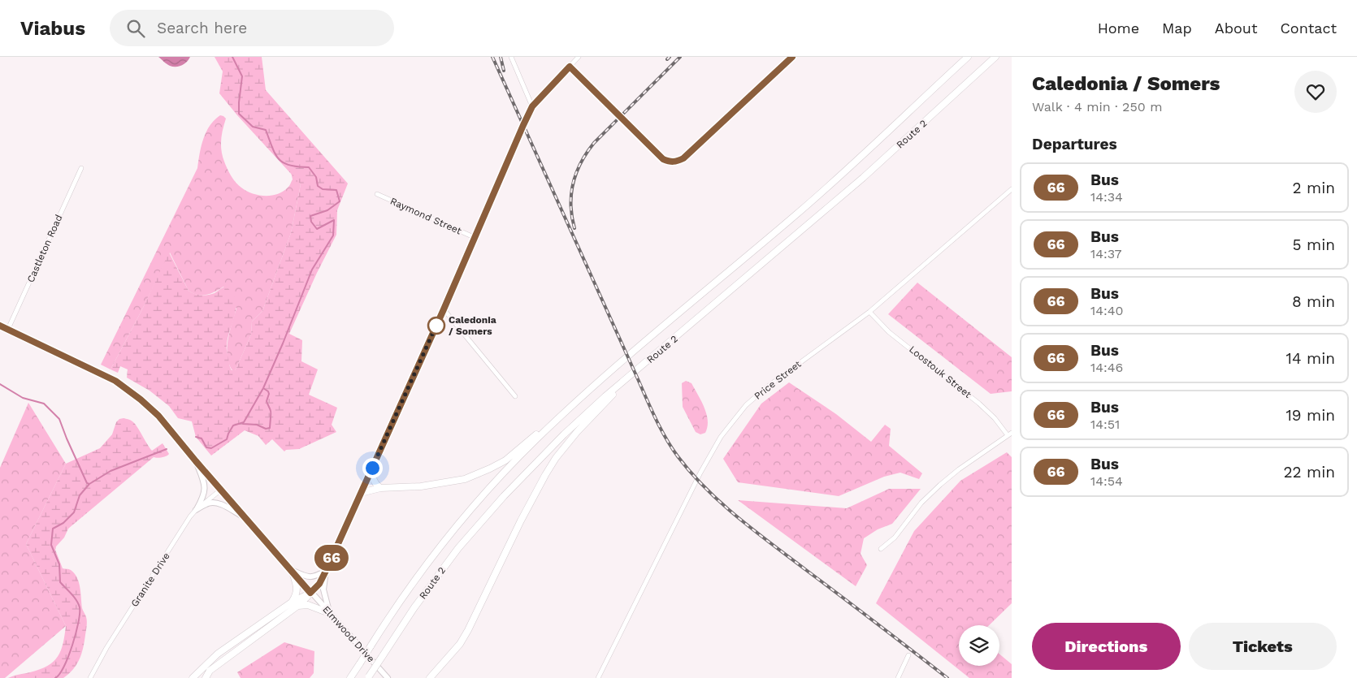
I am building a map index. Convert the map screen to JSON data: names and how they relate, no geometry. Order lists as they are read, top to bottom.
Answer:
{
  "streets": {
    "highway": ["Route 2"],
    "main road": ["Elmwood Drive"],
    "street": [
      "Raymond Street",
      "Castleton Road",
      "Loostouk Street",
      "Price Street",
      "Granite Drive"
    ]
  },
  "crossings": [
    ["Castleton Road", "Elmwood Drive"],
    ["Loostouk Street", "Price Street"],
    ["Granite Drive", "Elmwood Drive"]
  ],
  "places": ["Caledonia / Somers"],
  "lines": ["bus line 66"],
  "page": {
    "header": "Viabus",
    "search": "Search here",
    "nav": [
      "Home",
      "Map",
      "About",
      "Contact"
    ],
    "on_map": "66",
    "heading": [
      ["Caledonia / Somers", "Walk · 4 min · 250 m"],
      "Departures"
    ],
    "list": [
      {
        "mark": "66",
        "name": "Bus",
        "note": "14:34",
        "value": "2 min"
      },
      {
        "mark": "66",
        "name": "Bus",
        "note": "14:37",
        "value": "5 min"
      },
      {
        "mark": "66",
        "name": "Bus",
        "note": "14:40",
        "value": "8 min"
      },
      {
        "mark": "66",
        "name": "Bus",
        "note": "14:46",
        "value": "14 min"
      },
      {
        "mark": "66",
        "name": "Bus",
        "note": "14:51",
        "value": "19 min"
      },
      {
        "mark": "66",
        "name": "Bus",
        "note": "14:54",
        "value": "22 min"
      }
    ],
    "buttons": ["Directions", "Tickets"]
  }
}
